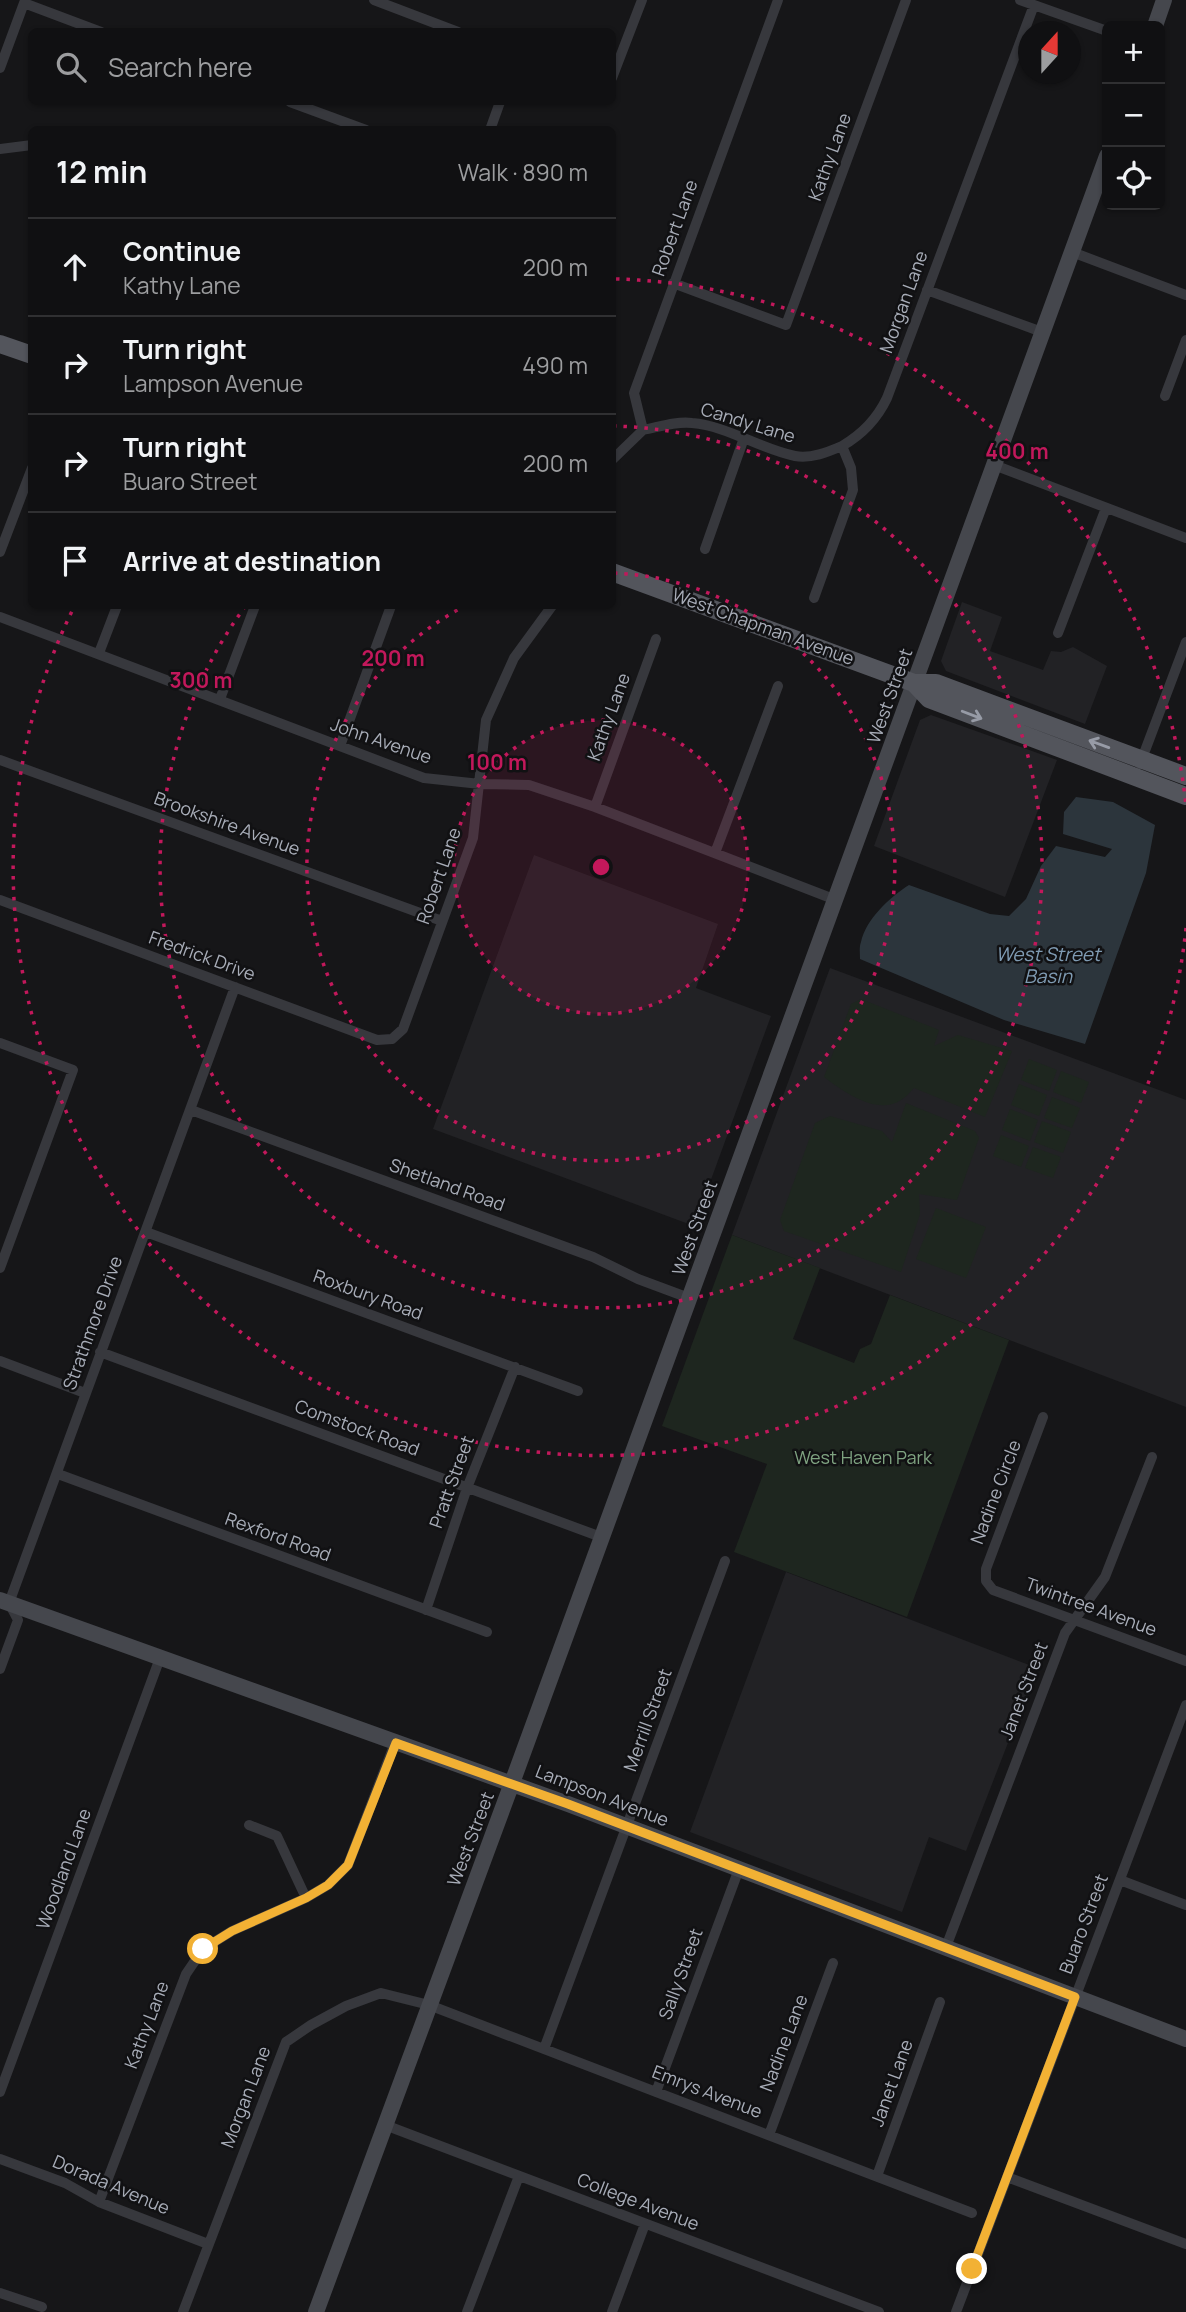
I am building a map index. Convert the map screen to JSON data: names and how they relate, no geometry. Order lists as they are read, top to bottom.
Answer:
{
  "streets": {
    "main road": ["West Chapman Avenue", "West Street", "Lampson Avenue"],
    "street": [
      "Kathy Lane",
      "Robert Lane",
      "Morgan Lane",
      "Candy Lane",
      "John Avenue",
      "Brookshire Avenue",
      "Fredrick Drive",
      "Shetland Road",
      "Roxbury Road",
      "Strathmore Drive",
      "Comstock Road",
      "Pratt Street",
      "Nadine Circle",
      "Rexford Road",
      "Twintree Avenue",
      "Janet Street",
      "Merrill Street",
      "Woodland Lane",
      "Buaro Street",
      "Sally Street",
      "Nadine Lane",
      "Janet Lane",
      "Emrys Avenue",
      "Dorada Avenue",
      "College Avenue"
    ]
  },
  "crossings": [
    ["Kathy Lane", "Robert Lane"],
    ["Kathy Lane", "John Avenue"],
    ["Kathy Lane", "Lampson Avenue"],
    ["Kathy Lane", "Dorada Avenue"],
    ["Robert Lane", "Candy Lane"],
    ["Robert Lane", "John Avenue"],
    ["Robert Lane", "Brookshire Avenue"],
    ["Robert Lane", "Fredrick Drive"],
    ["Morgan Lane", "Candy Lane"],
    ["Morgan Lane", "West Street"],
    ["Morgan Lane", "Emrys Avenue"],
    ["Morgan Lane", "Dorada Avenue"],
    ["West Chapman Avenue", "West Street"],
    ["West Street", "John Avenue"],
    ["West Street", "Shetland Road"],
    ["West Street", "Comstock Road"],
    ["West Street", "Lampson Avenue"],
    ["West Street", "Emrys Avenue"],
    ["West Street", "College Avenue"],
    ["Fredrick Drive", "Strathmore Drive"],
    ["Shetland Road", "Strathmore Drive"],
    ["Roxbury Road", "Strathmore Drive"],
    ["Roxbury Road", "Pratt Street"],
    ["Strathmore Drive", "Comstock Road"],
    ["Strathmore Drive", "Rexford Road"],
    ["Strathmore Drive", "Lampson Avenue"],
    ["Comstock Road", "Pratt Street"],
    ["Pratt Street", "Rexford Road"],
    ["Nadine Circle", "Twintree Avenue"],
    ["Twintree Avenue", "Janet Street"],
    ["Janet Street", "Lampson Avenue"],
    ["Merrill Street", "Lampson Avenue"],
    ["Merrill Street", "Emrys Avenue"],
    ["Lampson Avenue", "Woodland Lane"],
    ["Lampson Avenue", "Buaro Street"],
    ["Lampson Avenue", "Sally Street"],
    ["Sally Street", "Emrys Avenue"],
    ["Nadine Lane", "Emrys Avenue"],
    ["Janet Lane", "Emrys Avenue"]
  ],
  "water": ["West Street Basin"],
  "parks": ["West Haven Park"],
  "north": "top",
  "page": {
    "map_buttons": ["+", "−"],
    "search": "Search here",
    "heading": ["12 min", "Walk · 890 m"],
    "list": [
      ["Continue", "Kathy Lane", "200 m"],
      ["Turn right", "Lampson Avenue", "490 m"],
      ["Turn right", "Buaro Street", "200 m"],
      "Arrive at destination"
    ]
  },
  "rings": [
    "400 m",
    "200 m",
    "300 m",
    "100 m"
  ]
}
